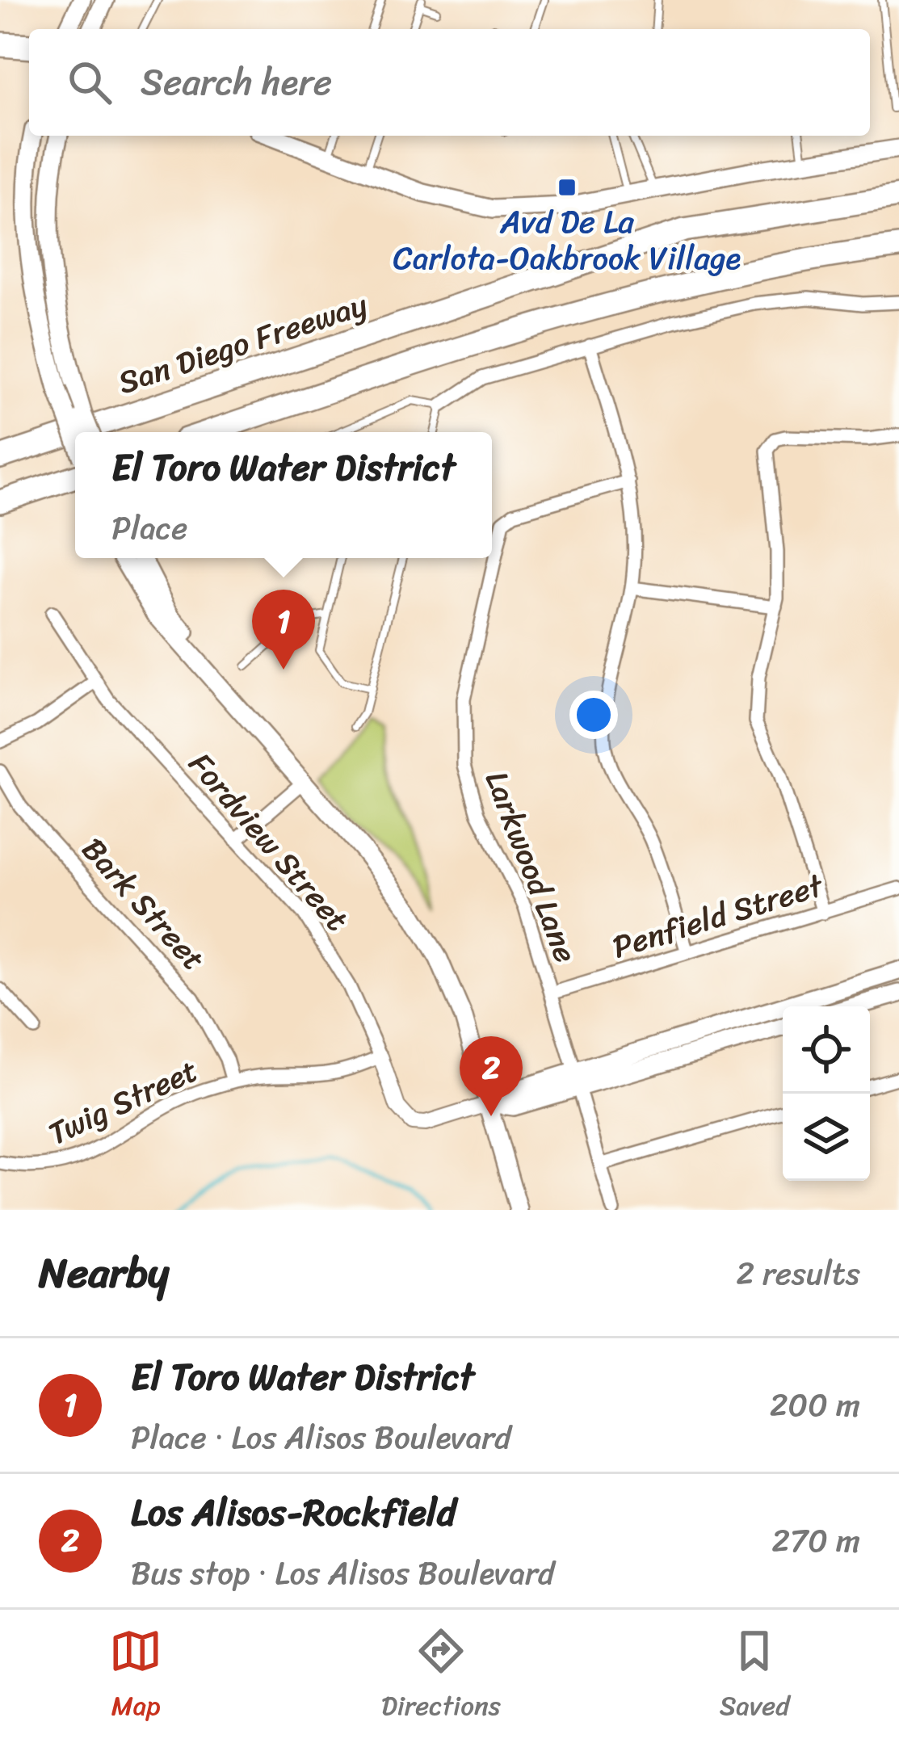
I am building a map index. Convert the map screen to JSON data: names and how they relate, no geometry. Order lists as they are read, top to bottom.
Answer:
{
  "streets": {
    "highway": ["San Diego Freeway"],
    "street": [
      "Fordview Street",
      "Larkwood Lane",
      "Bark Street",
      "Penfield Street",
      "Twig Street"
    ]
  },
  "crossings": [
    ["Fordview Street", "Twig Street"],
    ["Larkwood Lane", "Penfield Street"],
    ["Bark Street", "Twig Street"]
  ],
  "places": {
    "transit": ["Avd De La Carlota-Oakbrook Village"]
  },
  "page": {
    "search": "Search here",
    "popup": ["El Toro Water District", "Place"],
    "pins": ["1", "2"],
    "heading": ["Nearby", "2 results"],
    "list": [
      {
        "mark": "1",
        "name": "El Toro Water District",
        "note": "Place · Los Alisos Boulevard",
        "value": "200 m"
      },
      {
        "mark": "2",
        "name": "Los Alisos-Rockfield",
        "note": "Bus stop · Los Alisos Boulevard",
        "value": "270 m"
      }
    ],
    "nav": ["Map", "Directions", "Saved"]
  }
}
